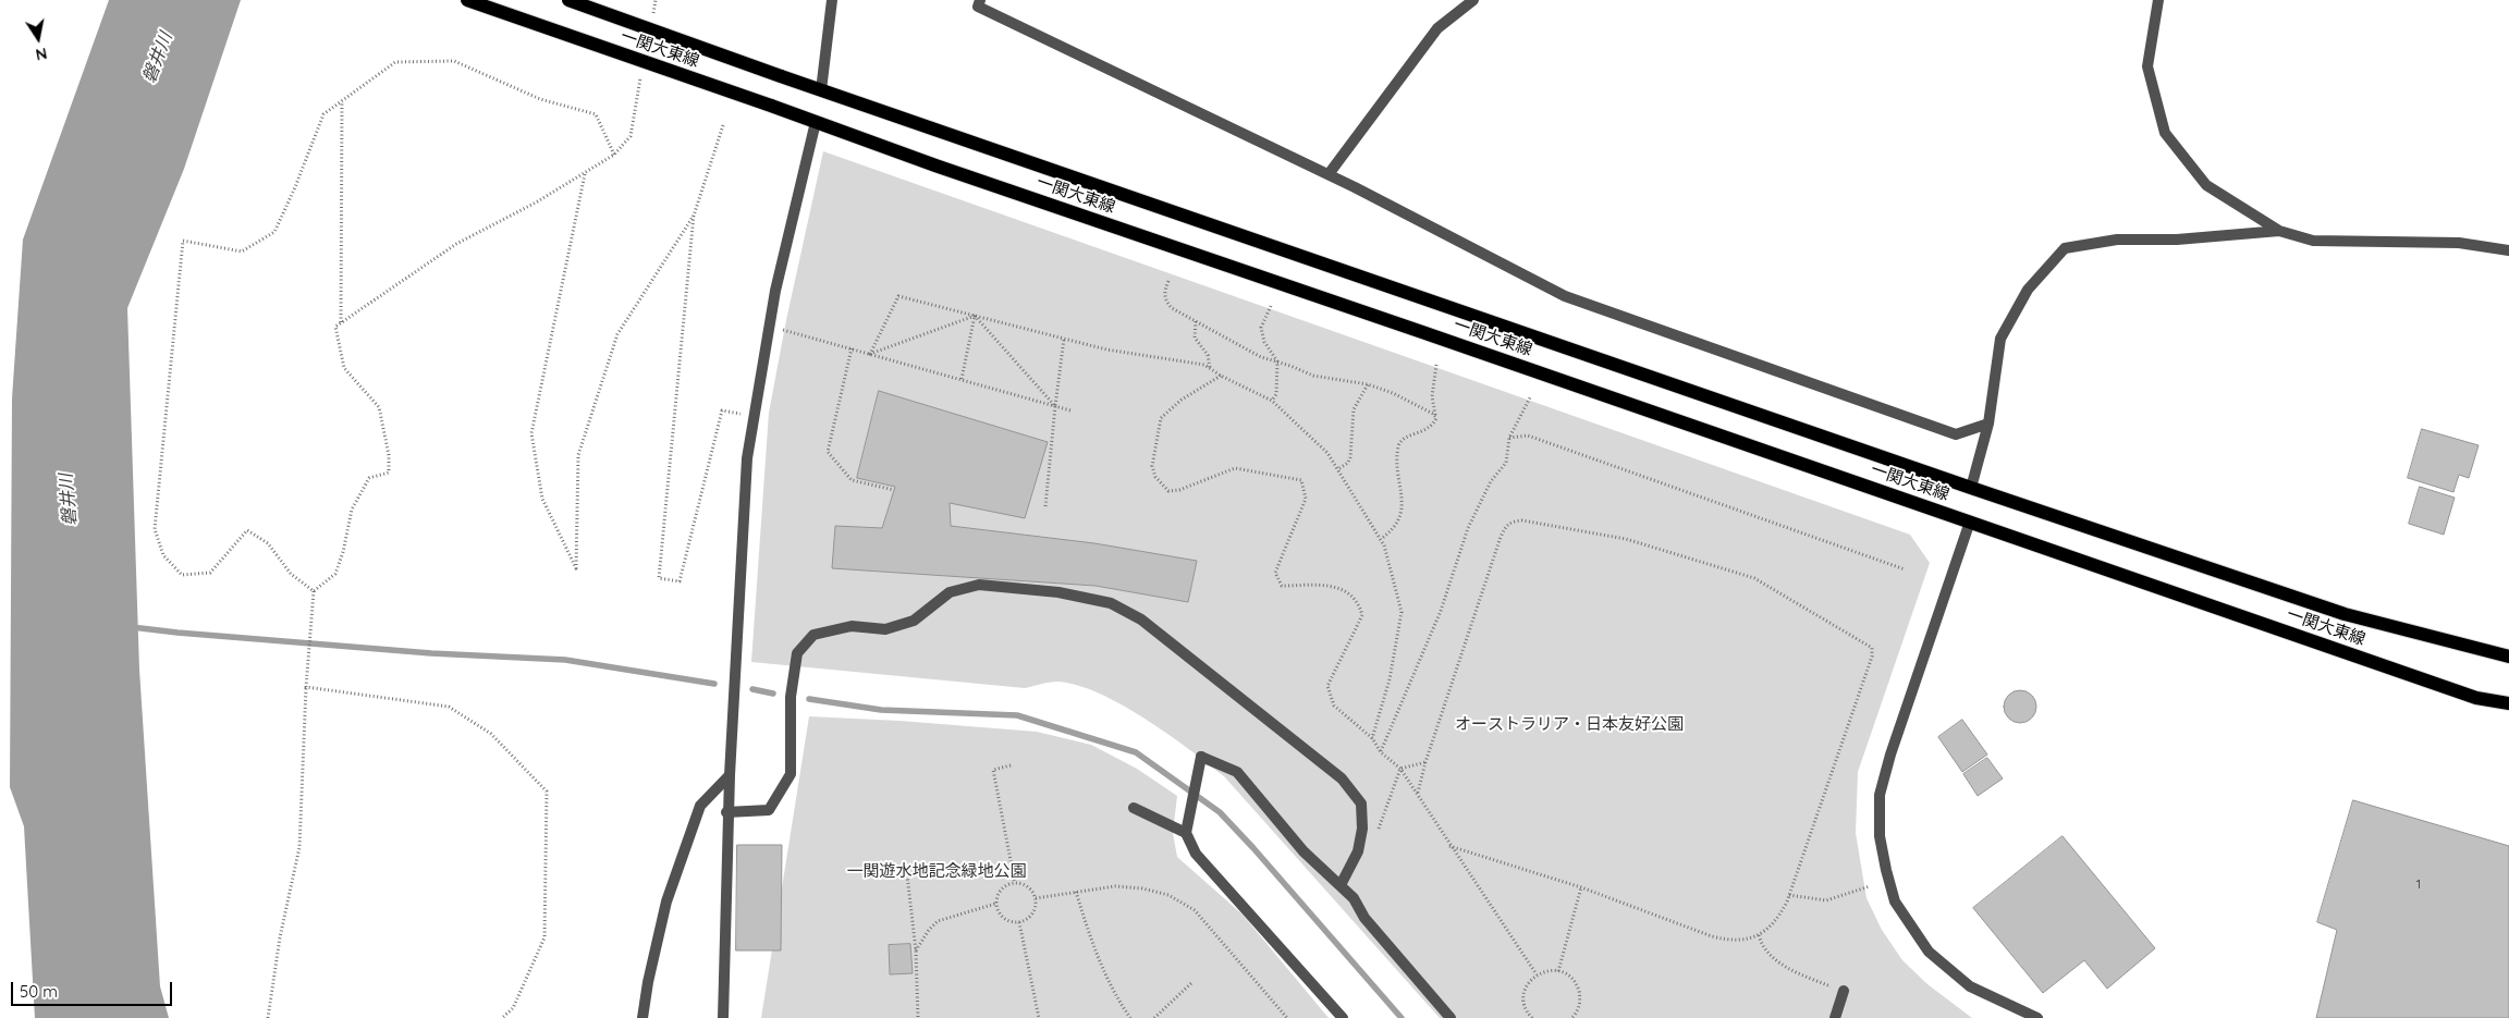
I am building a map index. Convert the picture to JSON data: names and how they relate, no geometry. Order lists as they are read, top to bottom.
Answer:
{
  "streets": {
    "main road": ["一関大東線"]
  },
  "water": ["磐井川"],
  "parks": ["オーストラリア・日本友好公園", "一関遊水地記念緑地公園"],
  "house_numbers": ["1"],
  "scale_bar": "50 m",
  "north": "bottom"
}
